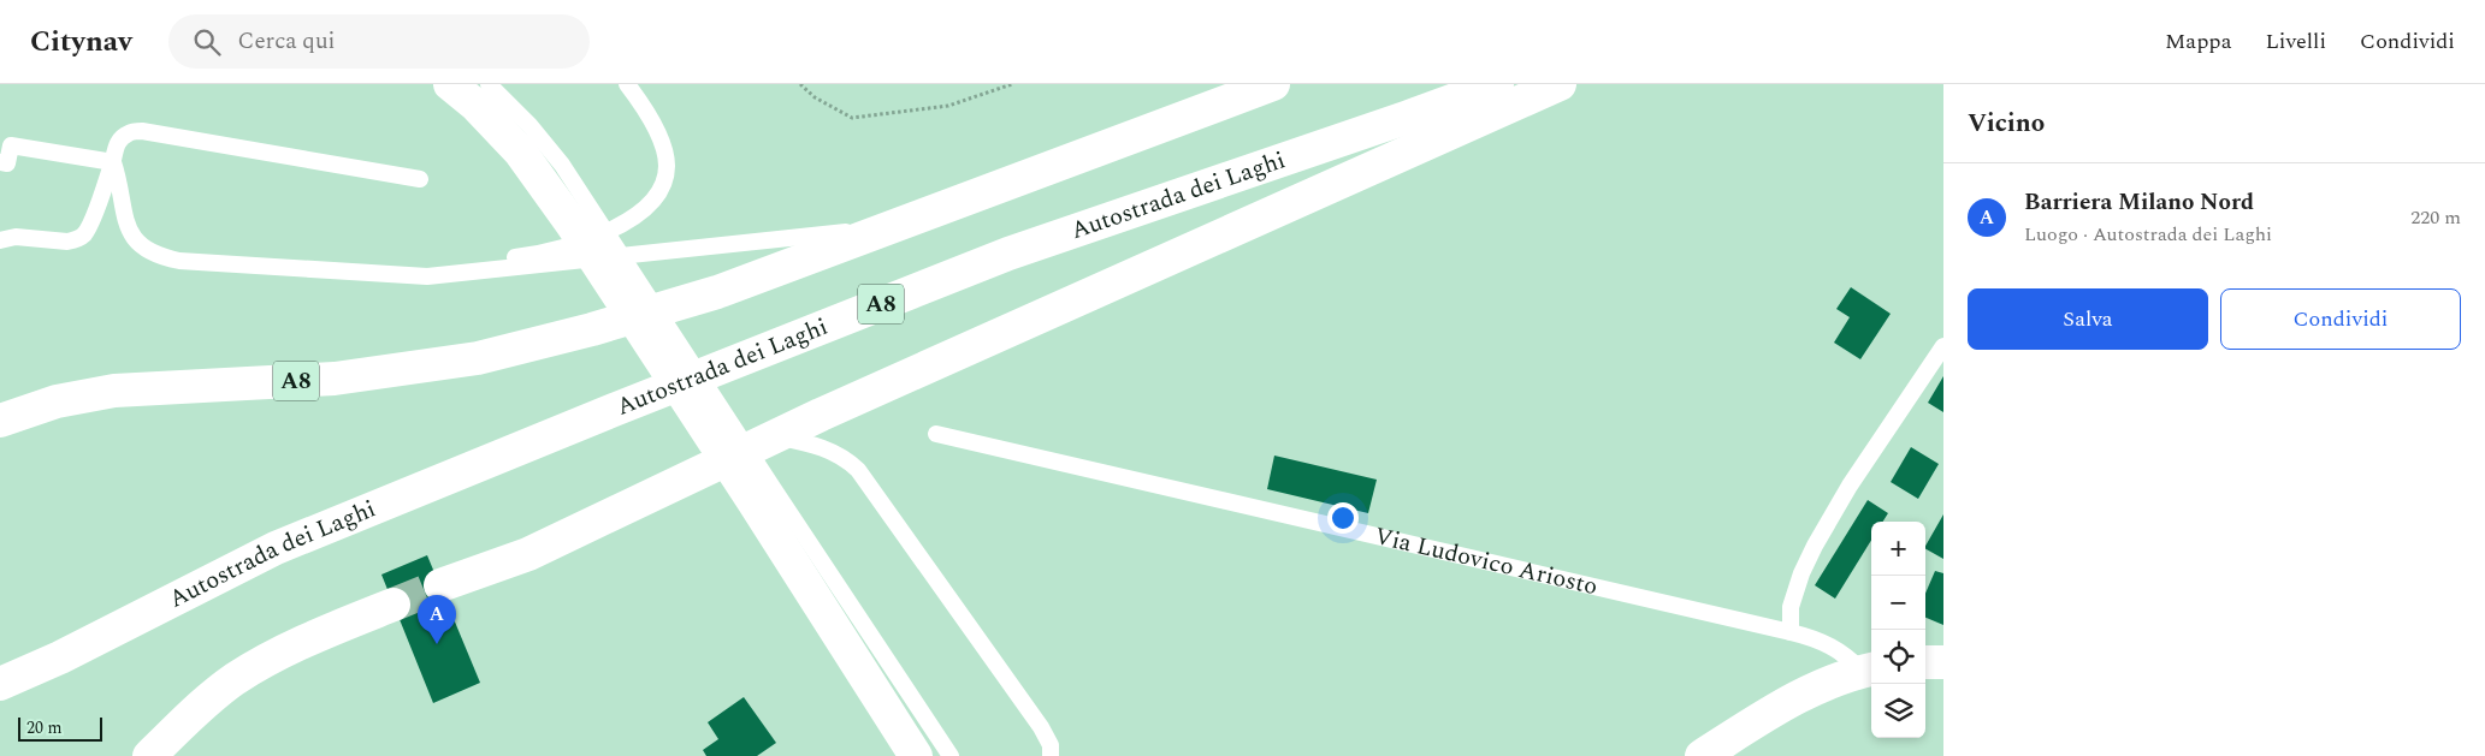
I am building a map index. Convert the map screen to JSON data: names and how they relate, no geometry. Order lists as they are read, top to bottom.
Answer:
{
  "streets": {
    "main road": ["Autostrada dei Laghi", "A8", "Via Ludovico Ariosto"]
  },
  "scale_bar": "20 m",
  "page": {
    "header": "Citynav",
    "search": "Cerca qui",
    "nav": ["Mappa", "Livelli", "Condividi"],
    "heading": "Vicino",
    "list": [
      {
        "mark": "A",
        "name": "Barriera Milano Nord",
        "note": "Luogo · Autostrada dei Laghi",
        "value": "220 m"
      }
    ],
    "buttons": ["Salva", "Condividi"],
    "map_buttons": ["+", "−"],
    "pins": "A",
    "scale": "20 m"
  }
}
